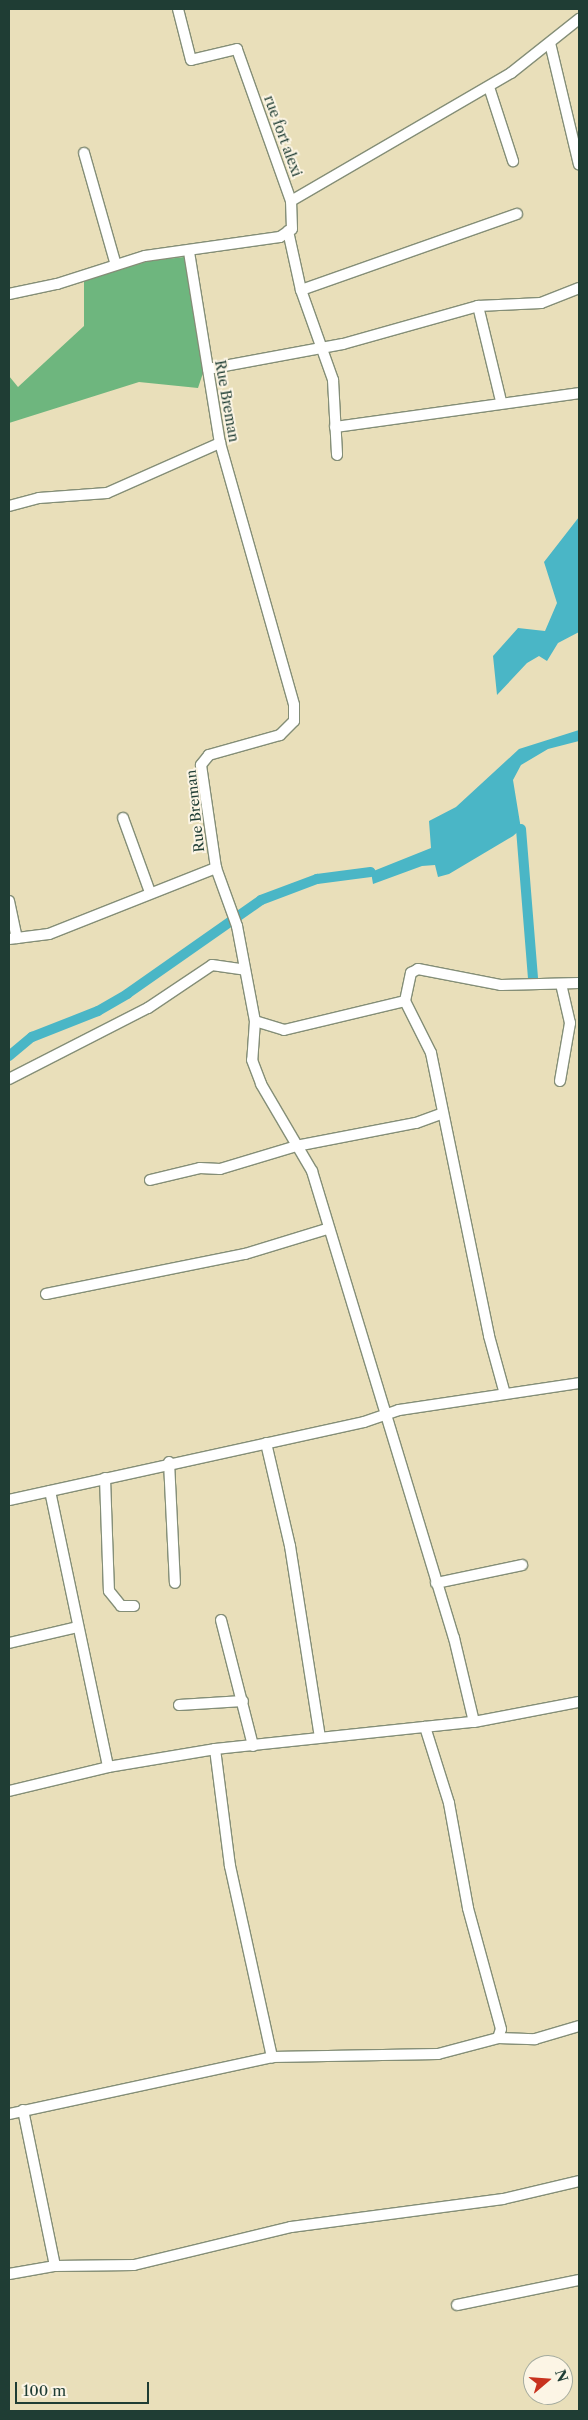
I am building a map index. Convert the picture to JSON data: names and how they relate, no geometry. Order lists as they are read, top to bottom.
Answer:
{
  "streets": {
    "street": ["rue fort alexi", "Rue Breman"]
  },
  "scale_bar": "100 m",
  "north": "right"
}
